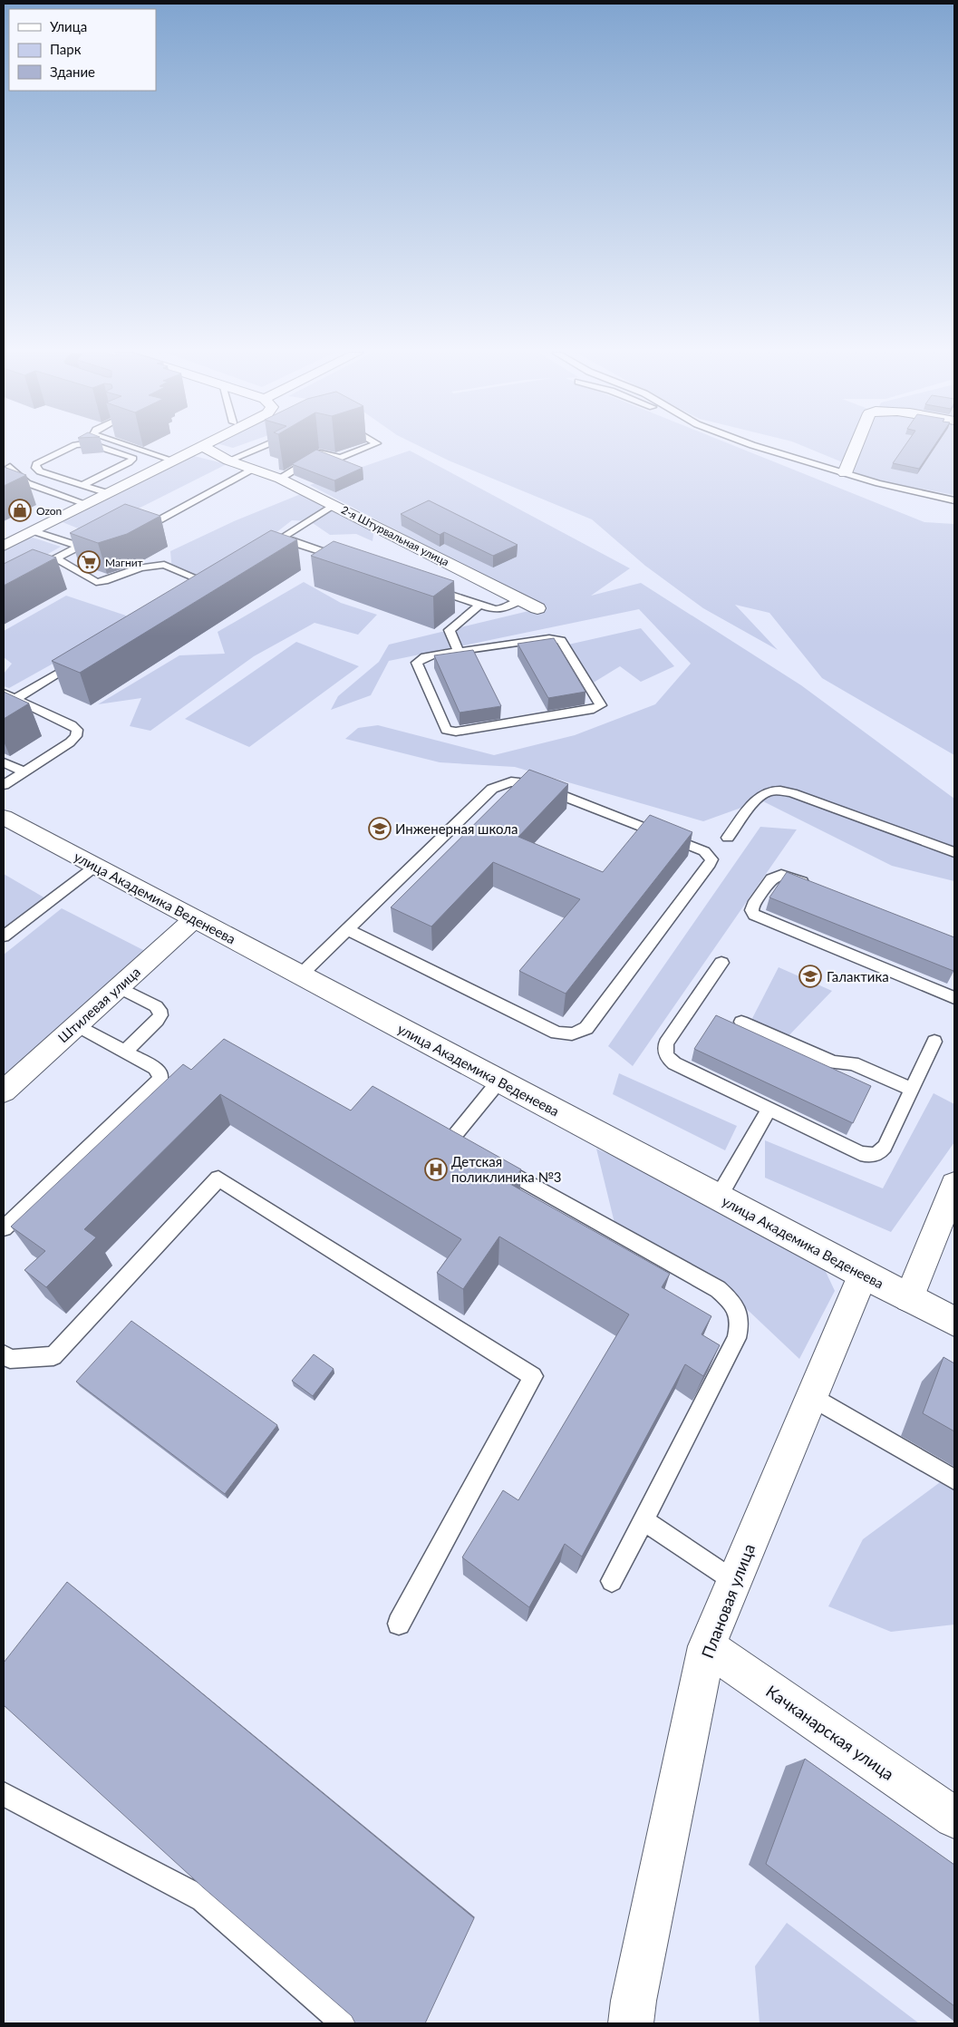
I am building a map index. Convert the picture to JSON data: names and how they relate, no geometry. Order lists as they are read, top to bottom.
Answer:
{
  "streets": {
    "street": [
      "2-я Штурвальная улица",
      "улица Академика Веденеева",
      "Штилевая улица",
      "Плановая улица",
      "Качканарская улица"
    ]
  },
  "crossings": [
    ["улица Академика Веденеева", "Штилевая улица"],
    ["улица Академика Веденеева", "Плановая улица"],
    ["Плановая улица", "Качканарская улица"]
  ],
  "places": {
    "shop": ["Ozon"],
    "supermarket": ["Магнит"],
    "school or university": ["Инженерная школа", "Галактика"],
    "hospital": ["Детская поликлиника №3"]
  },
  "legend": ["Улица", "Парк", "Здание"]
}
